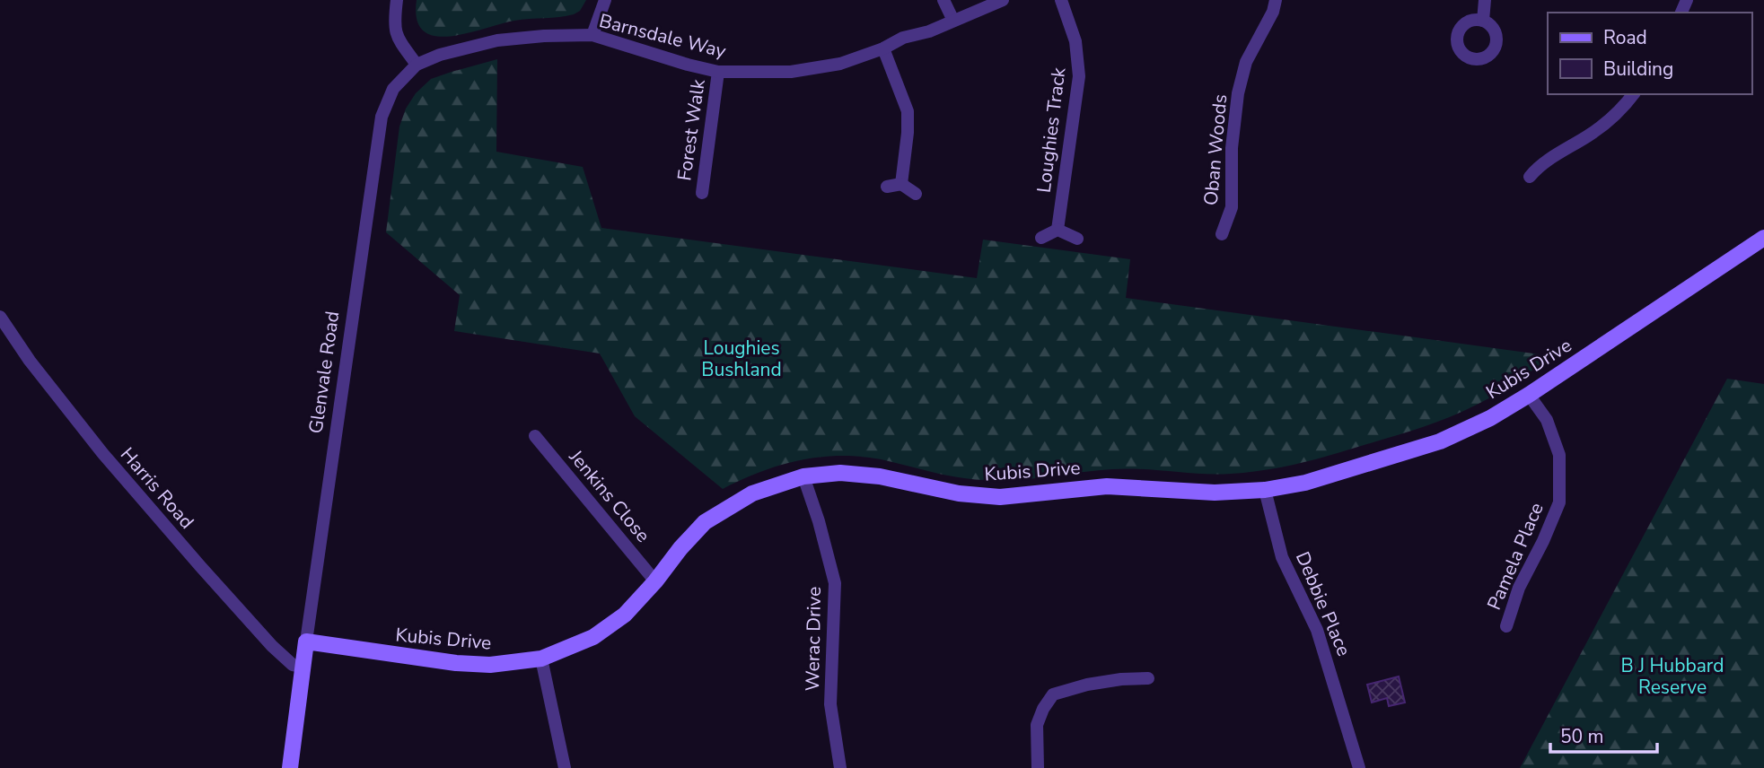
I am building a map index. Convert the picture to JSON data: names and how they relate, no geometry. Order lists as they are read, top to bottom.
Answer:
{
  "streets": {
    "street": [
      "Barnsdale Way",
      "Forest Walk",
      "Loughies Track",
      "Oban Woods",
      "Kubis Drive",
      "Glenvale Road",
      "Harris Road",
      "Jenkins Close",
      "Pamela Place",
      "Debbie Place",
      "Werac Drive"
    ]
  },
  "crossings": [
    ["Barnsdale Way", "Forest Walk"],
    ["Barnsdale Way", "Glenvale Road"],
    ["Kubis Drive", "Glenvale Road"],
    ["Kubis Drive", "Jenkins Close"],
    ["Kubis Drive", "Pamela Place"],
    ["Kubis Drive", "Debbie Place"],
    ["Kubis Drive", "Werac Drive"],
    ["Glenvale Road", "Harris Road"]
  ],
  "parks": ["Loughies Bushland", "B J Hubbard Reserve"],
  "legend": ["Road", "Building"],
  "scale_bar": "50 m"
}
